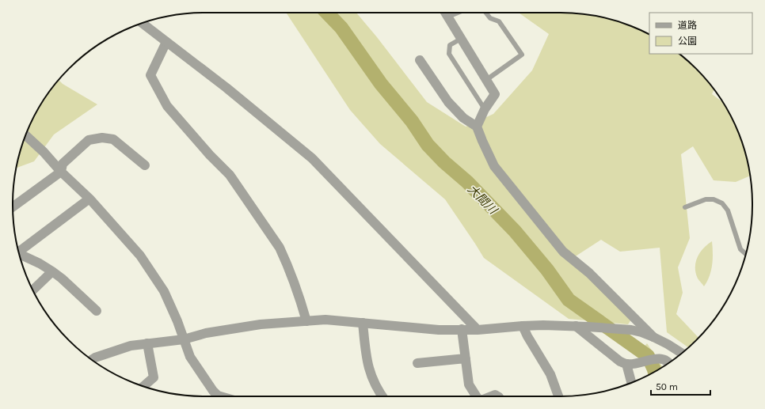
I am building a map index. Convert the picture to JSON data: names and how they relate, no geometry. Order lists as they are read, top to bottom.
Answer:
{
  "water": ["大間川"],
  "legend": ["道路", "公園"],
  "scale_bar": "50 m"
}
